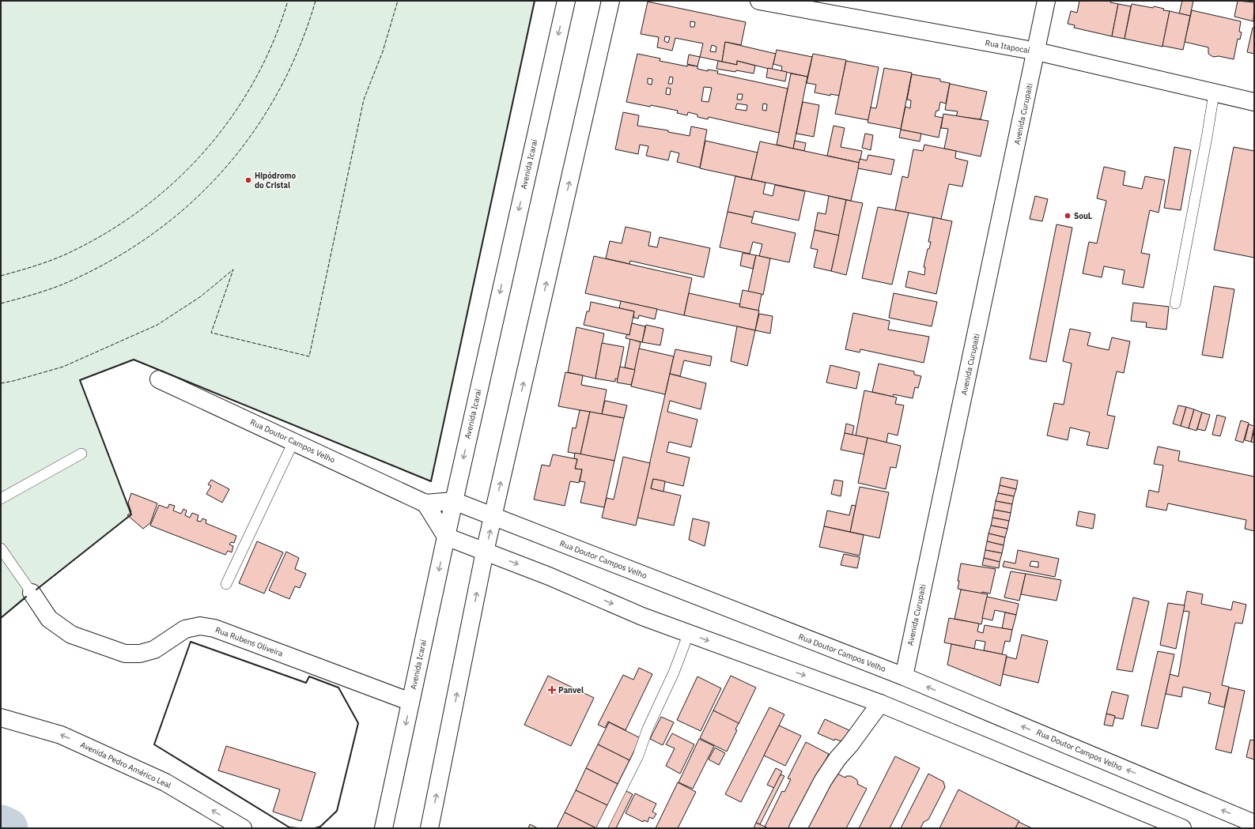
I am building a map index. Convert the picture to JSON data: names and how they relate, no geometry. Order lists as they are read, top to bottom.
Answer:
{
  "streets": {
    "main road": [
      "Rua Itapocaí",
      "Avenida Curupaiti",
      "Avenida Icaraí",
      "Rua Doutor Campos Velho",
      "Rua Rubens Oliveira",
      "Avenida Pedro Américo Leal"
    ]
  },
  "crossings": [
    ["Rua Itapocaí", "Avenida Curupaiti"],
    ["Avenida Curupaiti", "Rua Doutor Campos Velho"],
    ["Avenida Icaraí", "Rua Doutor Campos Velho"],
    ["Avenida Icaraí", "Rua Rubens Oliveira"]
  ],
  "one_way": ["Avenida Pedro Américo Leal"],
  "places": {
    "other": ["Hipódromo do Cristal", "SouL"],
    "health": ["Panvel"]
  }
}
